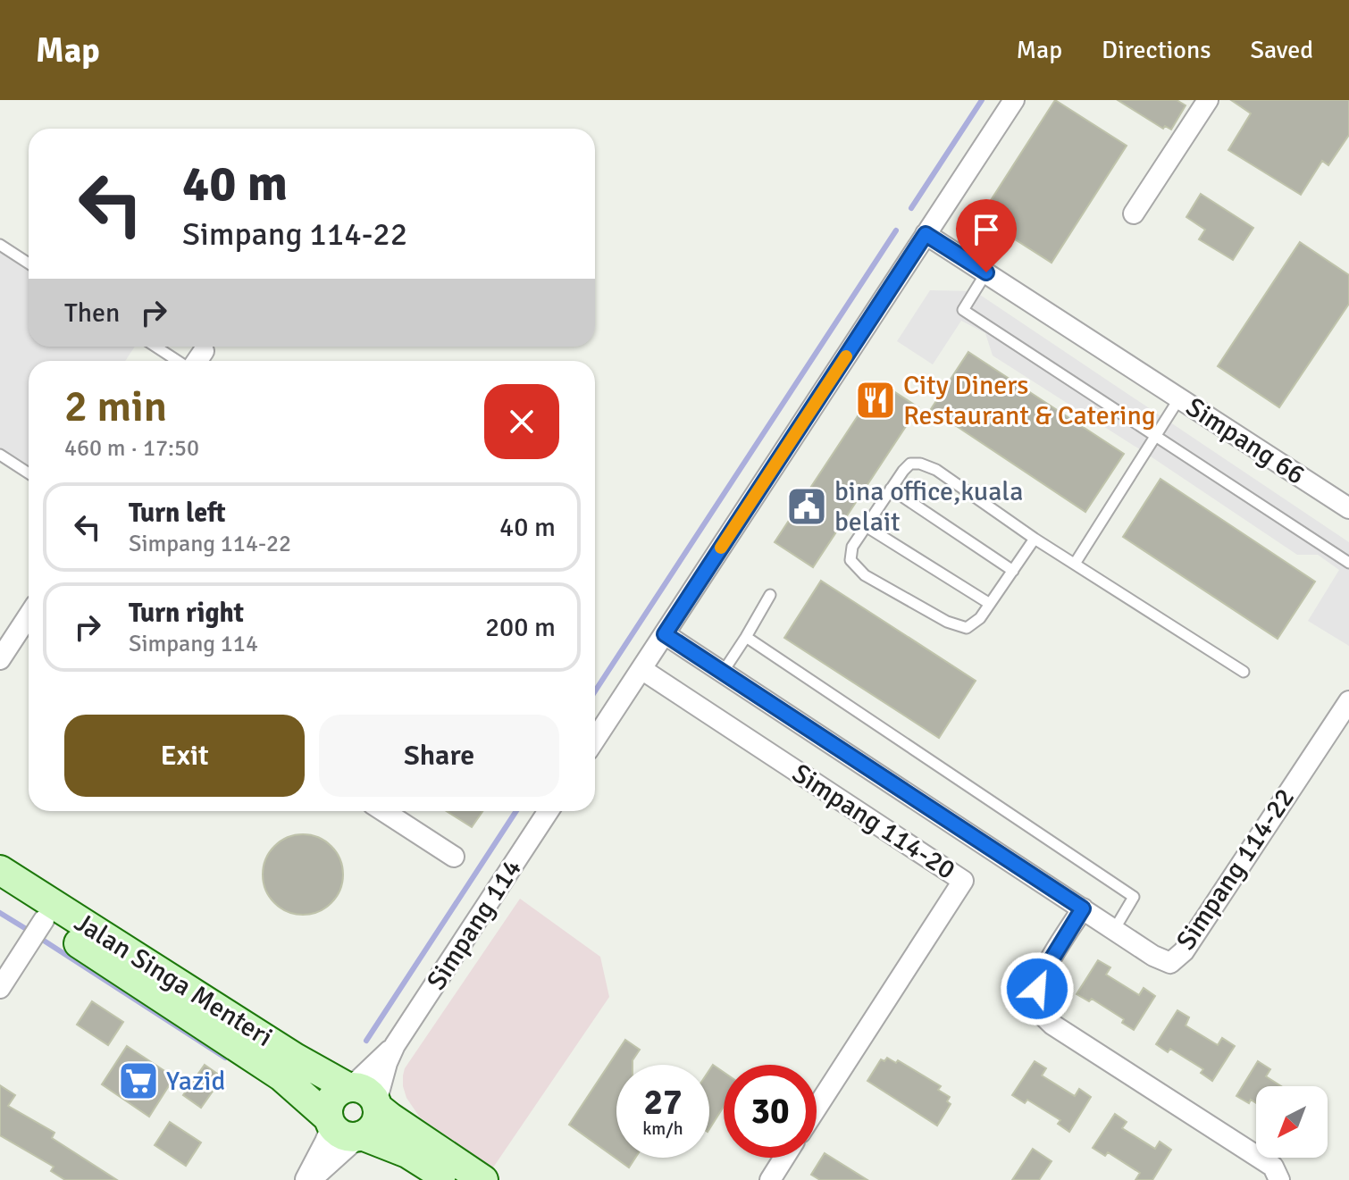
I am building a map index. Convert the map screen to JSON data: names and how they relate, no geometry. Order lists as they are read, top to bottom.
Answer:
{
  "streets": {
    "main road": ["Jalan Singa Menteri"],
    "street": [
      "Simpang 66",
      "Simpang 114-20",
      "Simpang 114-22",
      "Simpang 114"
    ]
  },
  "crossings": [
    ["Simpang 114", "Jalan Singa Menteri"]
  ],
  "places": {
    "restaurant": ["City Diners Restaurant & Catering"],
    "public building": ["bina office,kuala belait"],
    "supermarket": ["Yazid"]
  },
  "north": "bottom left",
  "page": {
    "header": "Map",
    "nav": ["Map", "Directions", "Saved"],
    "turn": ["40 m", "Simpang 114-22"],
    "then": "Then",
    "heading": ["2 min", "460 m · 17:50"],
    "list": [
      {
        "name": "Turn left",
        "note": "Simpang 114-22",
        "value": "40 m"
      },
      {
        "name": "Turn right",
        "note": "Simpang 114",
        "value": "200 m"
      }
    ],
    "buttons": ["Exit", "Share"],
    "speed": "27 km/h",
    "limit": "30"
  }
}
